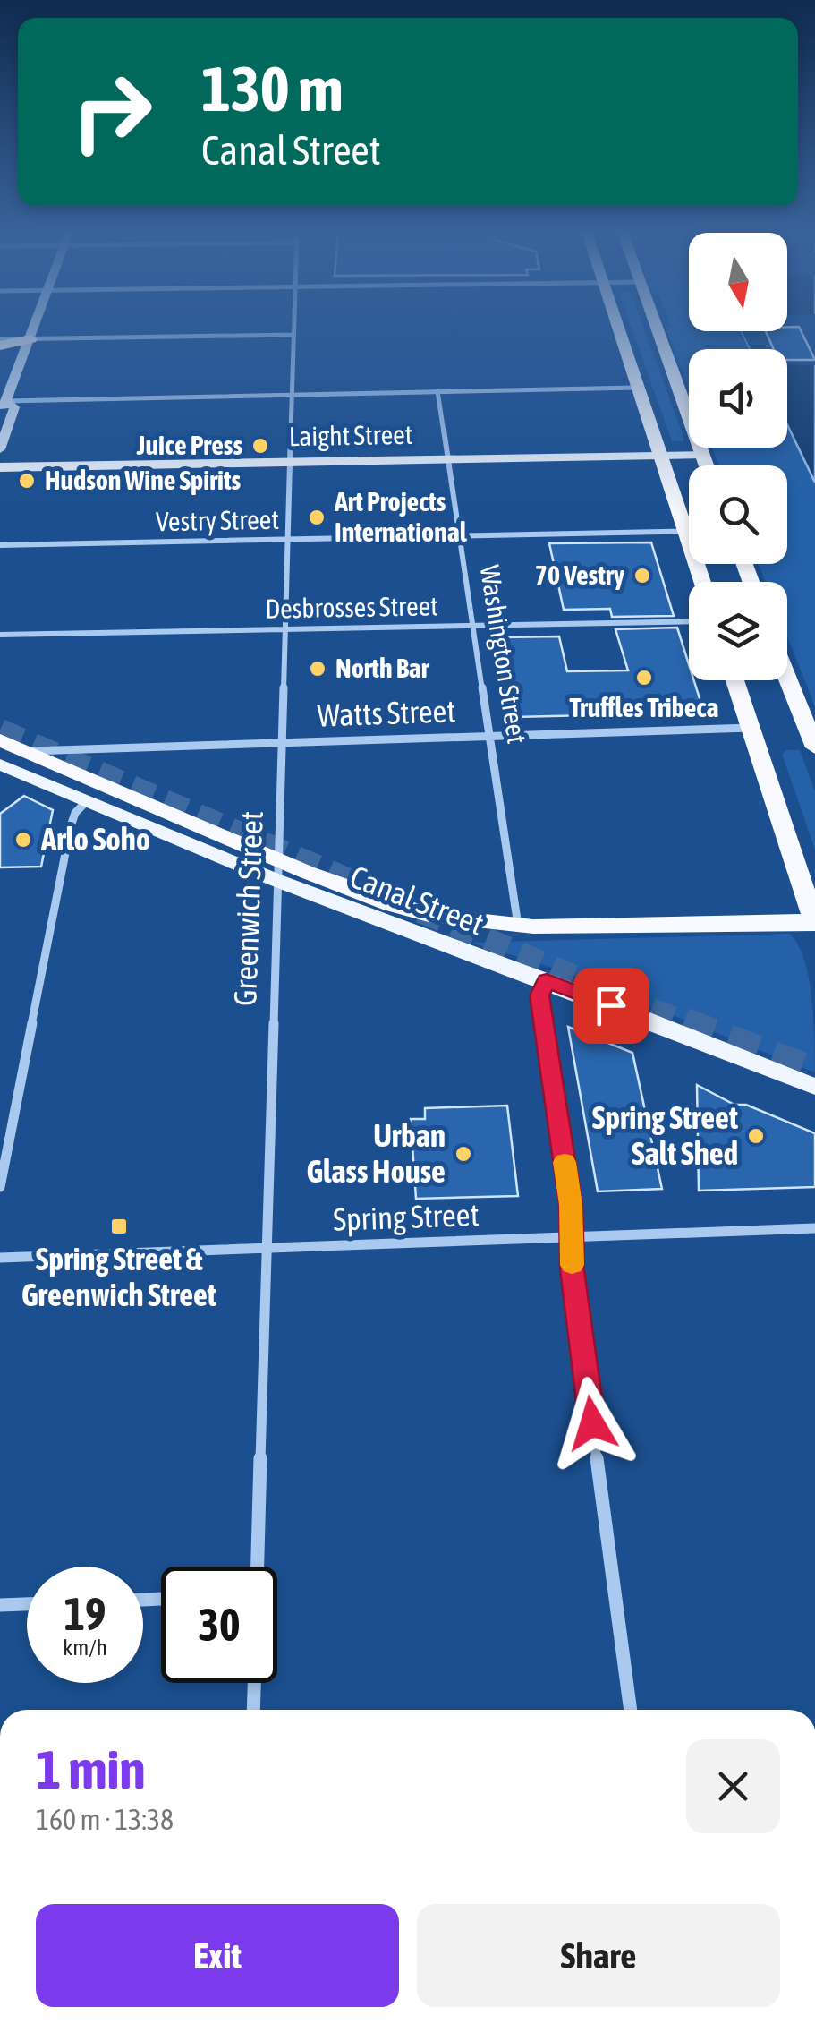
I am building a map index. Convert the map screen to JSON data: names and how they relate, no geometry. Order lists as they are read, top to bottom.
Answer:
{
  "streets": {
    "highway": ["Canal Street"],
    "main road": ["Laight Street"],
    "street": [
      "Vestry Street",
      "Desbrosses Street",
      "Washington Street",
      "Watts Street",
      "Greenwich Street",
      "Spring Street"
    ]
  },
  "crossings": [
    ["Laight Street", "Washington Street"],
    ["Laight Street", "Greenwich Street"],
    ["Vestry Street", "Washington Street"],
    ["Vestry Street", "Greenwich Street"],
    ["Desbrosses Street", "Washington Street"],
    ["Desbrosses Street", "Greenwich Street"],
    ["Washington Street", "Watts Street"],
    ["Washington Street", "Canal Street"],
    ["Watts Street", "Canal Street"],
    ["Watts Street", "Greenwich Street"],
    ["Canal Street", "Greenwich Street"],
    ["Greenwich Street", "Spring Street"]
  ],
  "places": {
    "other": [
      "Juice Press",
      "Hudson Wine Spirits",
      "Art Projects International",
      "70 Vestry",
      "North Bar",
      "Truffles Tribeca",
      "Arlo Soho",
      "Spring Street Salt Shed",
      "Urban Glass House"
    ],
    "transit": ["Spring Street & Greenwich Street"]
  },
  "north": "bottom",
  "page": {
    "turn": ["130 m", "Canal Street"],
    "speed": "19 km/h",
    "limit": "30",
    "heading": ["1 min", "160 m · 13:38"],
    "buttons": ["Exit", "Share"]
  }
}
